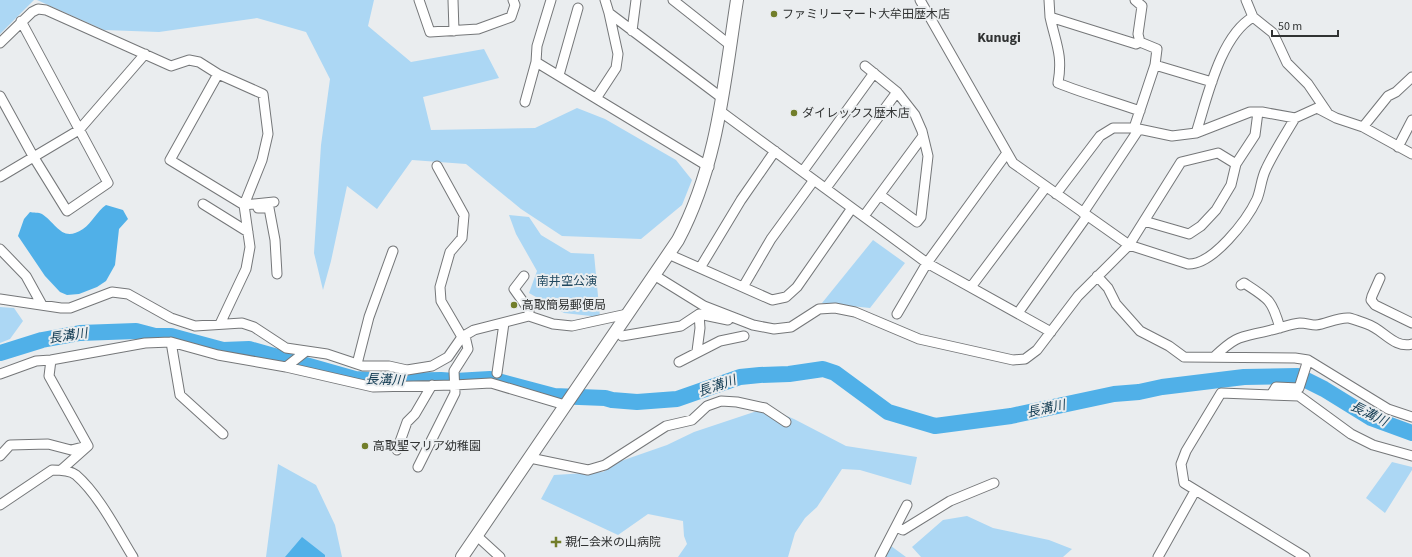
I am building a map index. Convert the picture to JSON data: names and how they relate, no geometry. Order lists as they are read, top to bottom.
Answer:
{
  "districts": ["Kunugi"],
  "water": ["長溝川"],
  "parks": ["南井空公演"],
  "places": {
    "other": [
      "ファミリーマート大牟田歴木店",
      "ダイレックス歴木店",
      "高取簡易郵便局",
      "高取聖マリア幼稚園"
    ],
    "health": ["親仁会米の山病院"]
  },
  "scale_bar": "50 m"
}
